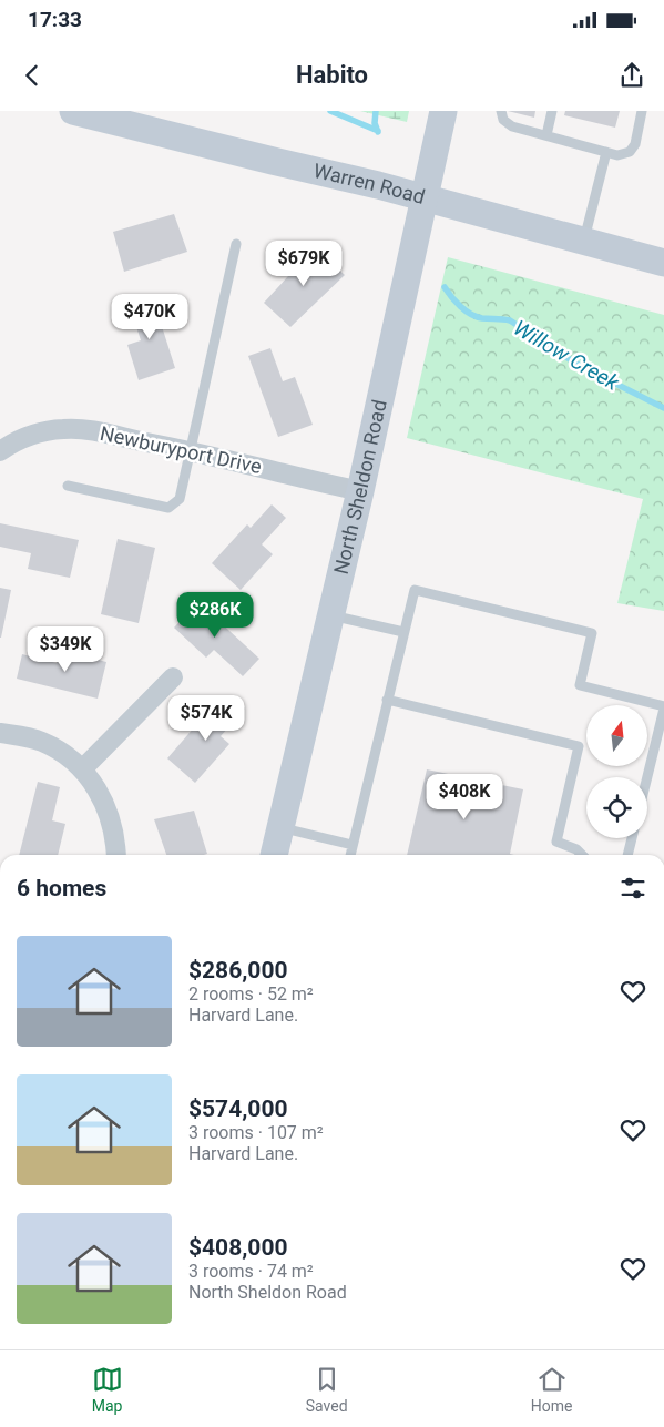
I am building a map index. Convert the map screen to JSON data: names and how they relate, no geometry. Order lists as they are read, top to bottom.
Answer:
{
  "streets": {
    "street": ["Warren Road", "Newburyport Drive", "North Sheldon Road"]
  },
  "crossings": [
    ["Warren Road", "North Sheldon Road"],
    ["Newburyport Drive", "North Sheldon Road"]
  ],
  "water": ["Willow Creek"],
  "north": "top",
  "page": {
    "status": "17:33",
    "header": "Habito",
    "price": [
      "$679K",
      "$470K",
      "$286K",
      "$349K",
      "$574K",
      "$408K"
    ],
    "heading": "6 homes",
    "list": [
      {
        "name": "$286,000",
        "note": "2 rooms · 52 m² · Harvard Lane."
      },
      {
        "name": "$574,000",
        "note": "3 rooms · 107 m² · Harvard Lane."
      },
      {
        "name": "$408,000",
        "note": "3 rooms · 74 m² · North Sheldon Road"
      }
    ],
    "tabs": ["Map", "Saved", "Home"]
  }
}
